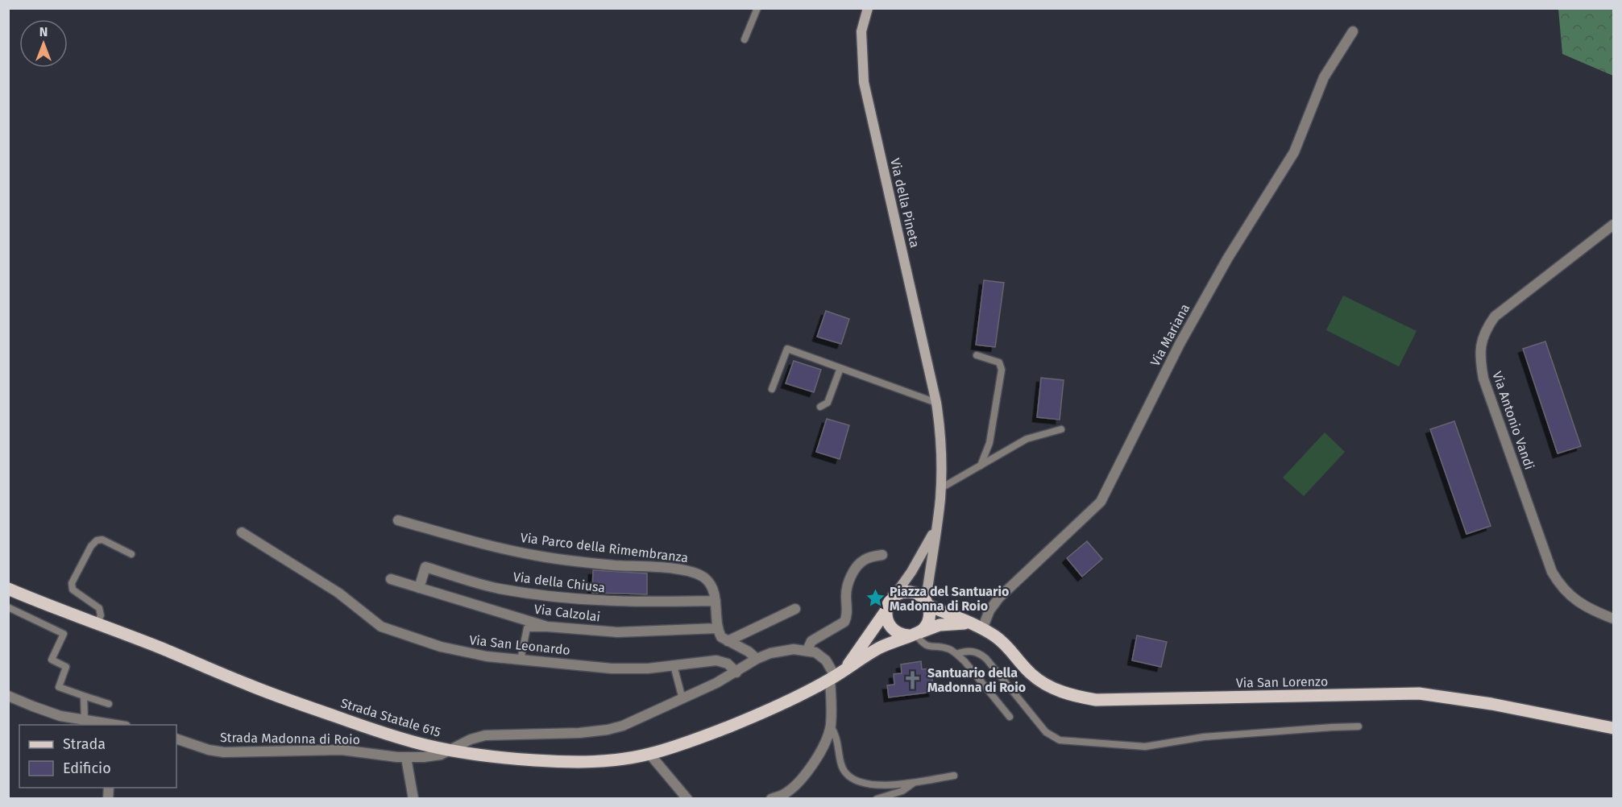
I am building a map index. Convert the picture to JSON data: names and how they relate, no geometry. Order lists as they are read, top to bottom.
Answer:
{
  "streets": {
    "main road": ["Via della Pineta", "Via San Lorenzo", "Strada Statale 615"],
    "street": [
      "Via Mariana",
      "Via Antonio Vandi",
      "Via Parco della Rimembranza",
      "Via della Chiusa",
      "Via Calzolai",
      "Via San Leonardo",
      "Strada Madonna di Roio"
    ]
  },
  "crossings": [
    ["Via della Pineta", "Via San Lorenzo"],
    ["Via Mariana", "Via San Lorenzo"],
    ["Via Parco della Rimembranza", "Via della Chiusa"],
    ["Via Parco della Rimembranza", "Via Calzolai"],
    ["Via della Chiusa", "Via Calzolai"],
    ["Via San Leonardo", "Strada Madonna di Roio"],
    ["Strada Statale 615", "Strada Madonna di Roio"]
  ],
  "places": {
    "place": ["Piazza del Santuario Madonna di Roio"],
    "church": ["Santuario della Madonna di Roio"]
  },
  "legend": ["Strada", "Edificio"],
  "north": "top"
}
